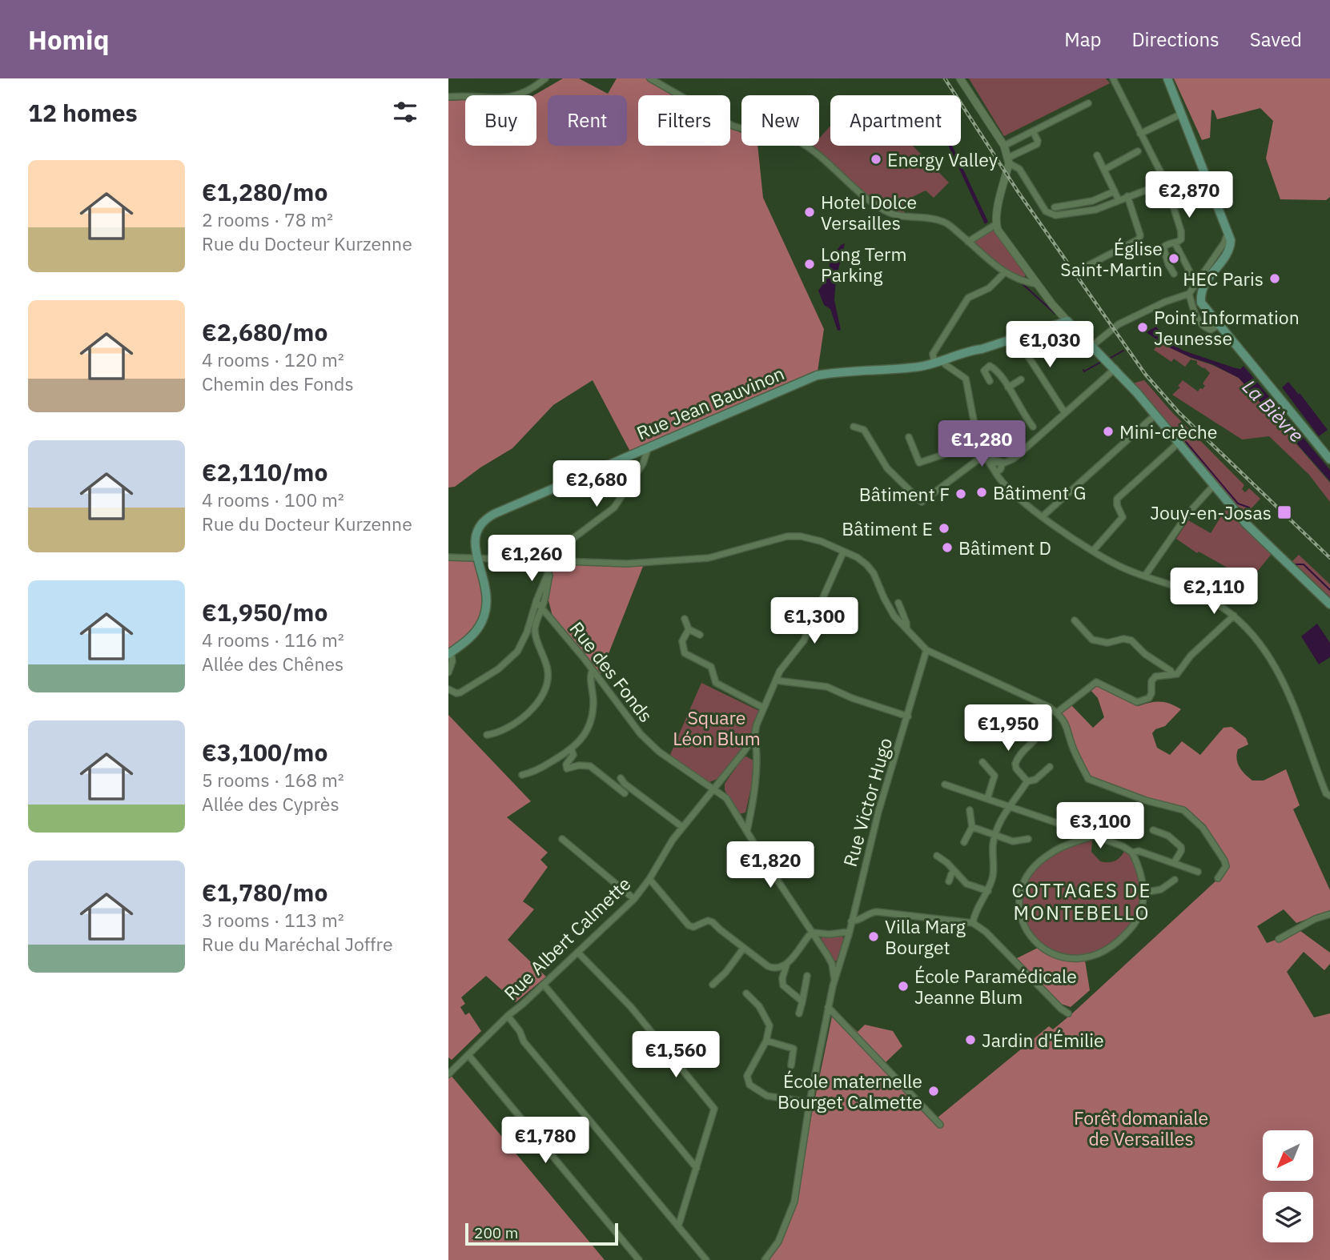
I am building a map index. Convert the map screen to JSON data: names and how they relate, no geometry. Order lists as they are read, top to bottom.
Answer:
{
  "streets": {
    "main road": ["Rue Jean Bauvinon"],
    "street": ["Rue des Fonds", "Rue Victor Hugo", "Rue Albert Calmette"]
  },
  "crossings": [
    ["Rue des Fonds", "Rue Albert Calmette"]
  ],
  "districts": ["COTTAGES DE MONTEBELLO"],
  "water": ["La Bièvre"],
  "parks": ["Square Léon Blum", "Forêt domaniale de Versailles"],
  "places": {
    "other": [
      "Energy Valley",
      "Hotel Dolce Versailles",
      "Église Saint-Martin",
      "Long Term Parking",
      "HEC Paris",
      "Point Information Jeunesse",
      "Mini-crèche",
      "Bâtiment G",
      "Bâtiment F",
      "Bâtiment E",
      "Bâtiment D",
      "Villa Marg Bourget",
      "École Paramédicale Jeanne Blum",
      "Jardin d'Émilie",
      "École maternelle Bourget Calmette"
    ],
    "transit": ["Jouy-en-Josas"]
  },
  "scale_bar": "200 m",
  "north": "bottom left",
  "page": {
    "header": "Homiq",
    "nav": ["Map", "Directions", "Saved"],
    "heading": "12 homes",
    "chip": [
      "Buy",
      "Rent",
      "Filters",
      "New",
      "Apartment"
    ],
    "list": [
      {
        "name": "€1,280/mo",
        "note": "2 rooms · 78 m² · Rue du Docteur Kurzenne"
      },
      {
        "name": "€2,680/mo",
        "note": "4 rooms · 120 m² · Chemin des Fonds"
      },
      {
        "name": "€2,110/mo",
        "note": "4 rooms · 100 m² · Rue du Docteur Kurzenne"
      },
      {
        "name": "€1,950/mo",
        "note": "4 rooms · 116 m² · Allée des Chênes"
      },
      {
        "name": "€3,100/mo",
        "note": "5 rooms · 168 m² · Allée des Cyprès"
      },
      {
        "name": "€1,780/mo",
        "note": "3 rooms · 113 m² · Rue du Maréchal Joffre"
      }
    ],
    "price": [
      "€2,870",
      "€1,030",
      "€1,280",
      "€2,680",
      "€1,260",
      "€2,110",
      "€1,300",
      "€1,950",
      "€3,100",
      "€1,820",
      "€1,560",
      "€1,780"
    ],
    "scale": "200 m"
  }
}
